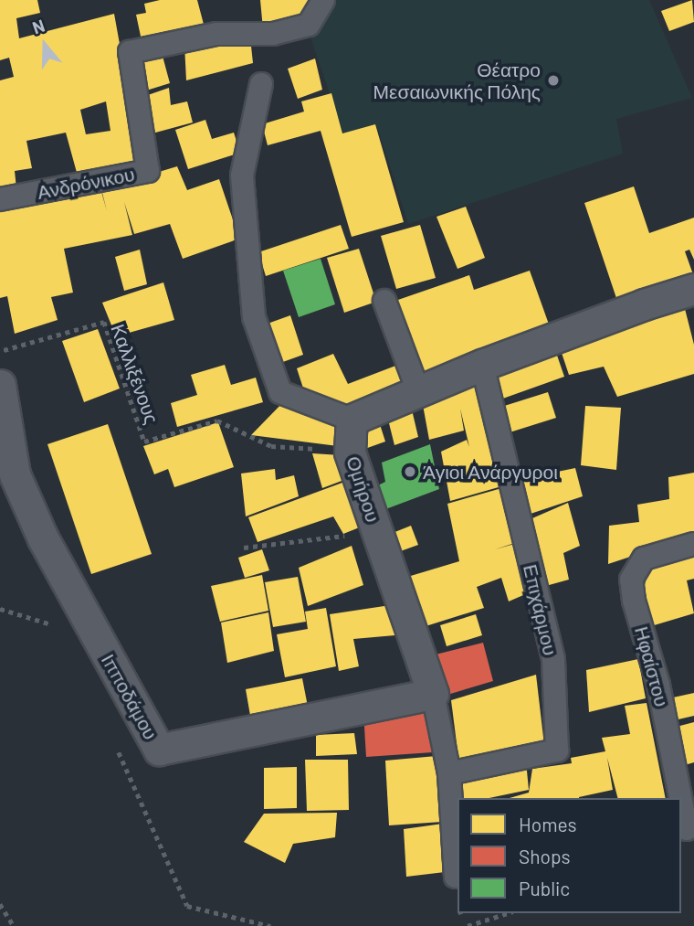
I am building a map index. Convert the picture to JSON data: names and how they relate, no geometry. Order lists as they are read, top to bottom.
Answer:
{
  "streets": {
    "street": [
      "Ανδρόνικου",
      "Ομήρου",
      "Επιχάρμου",
      "Ηφαίστου",
      "Ιπποδάμου"
    ],
    "path": ["Καλλιξένους"]
  },
  "crossings": [
    ["Καλλιξένους", "Ομήρου"],
    ["Ομήρου", "Επιχάρμου"],
    ["Ομήρου", "Ιπποδάμου"]
  ],
  "places": ["Θέατρο Μεσαιωνικής Πόλης", "Άγιοι Ανάργυροι"],
  "legend": ["Homes", "Shops", "Public"],
  "north": "top"
}
